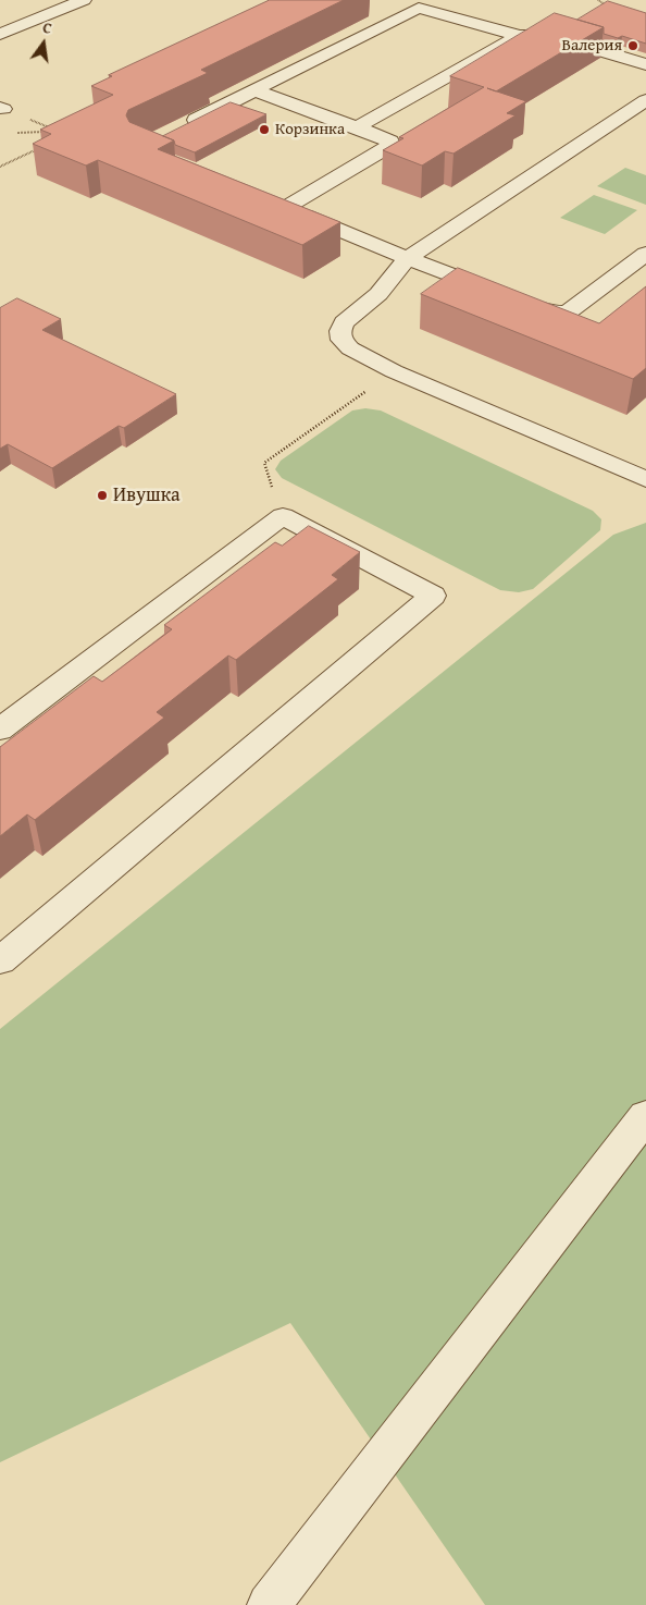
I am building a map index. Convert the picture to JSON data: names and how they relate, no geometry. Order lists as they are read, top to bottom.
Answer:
{
  "places": ["Валерия", "Корзинка", "Ивушка"],
  "north": "top"
}
